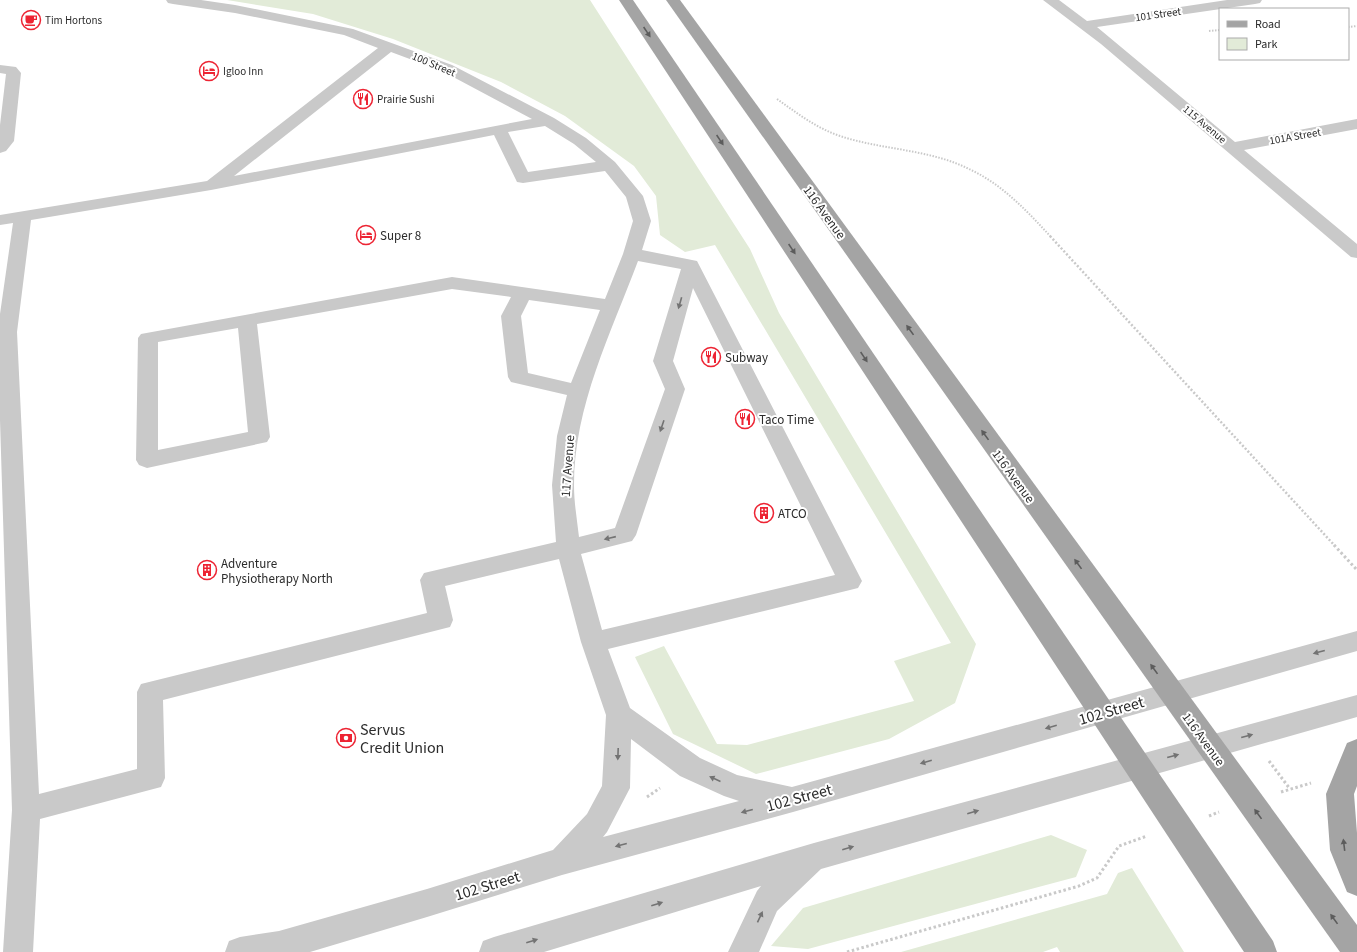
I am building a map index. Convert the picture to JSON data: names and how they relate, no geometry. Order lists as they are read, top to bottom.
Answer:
{
  "streets": {
    "main road": ["116 Avenue"],
    "street": [
      "101 Street",
      "100 Street",
      "115 Avenue",
      "101A Street",
      "117 Avenue",
      "102 Street"
    ]
  },
  "crossings": [
    ["101 Street", "115 Avenue"],
    ["100 Street", "117 Avenue"],
    ["115 Avenue", "101A Street"],
    ["116 Avenue", "102 Street"],
    ["117 Avenue", "102 Street"]
  ],
  "places": {
    "cafe": ["Tim Hortons"],
    "hotel": ["Igloo Inn", "Super 8"],
    "restaurant": ["Prairie Sushi", "Subway", "Taco Time"],
    "building": ["ATCO", "Adventure Physiotherapy North"],
    "bank": ["Servus Credit Union"]
  },
  "legend": ["Road", "Park"]
}
